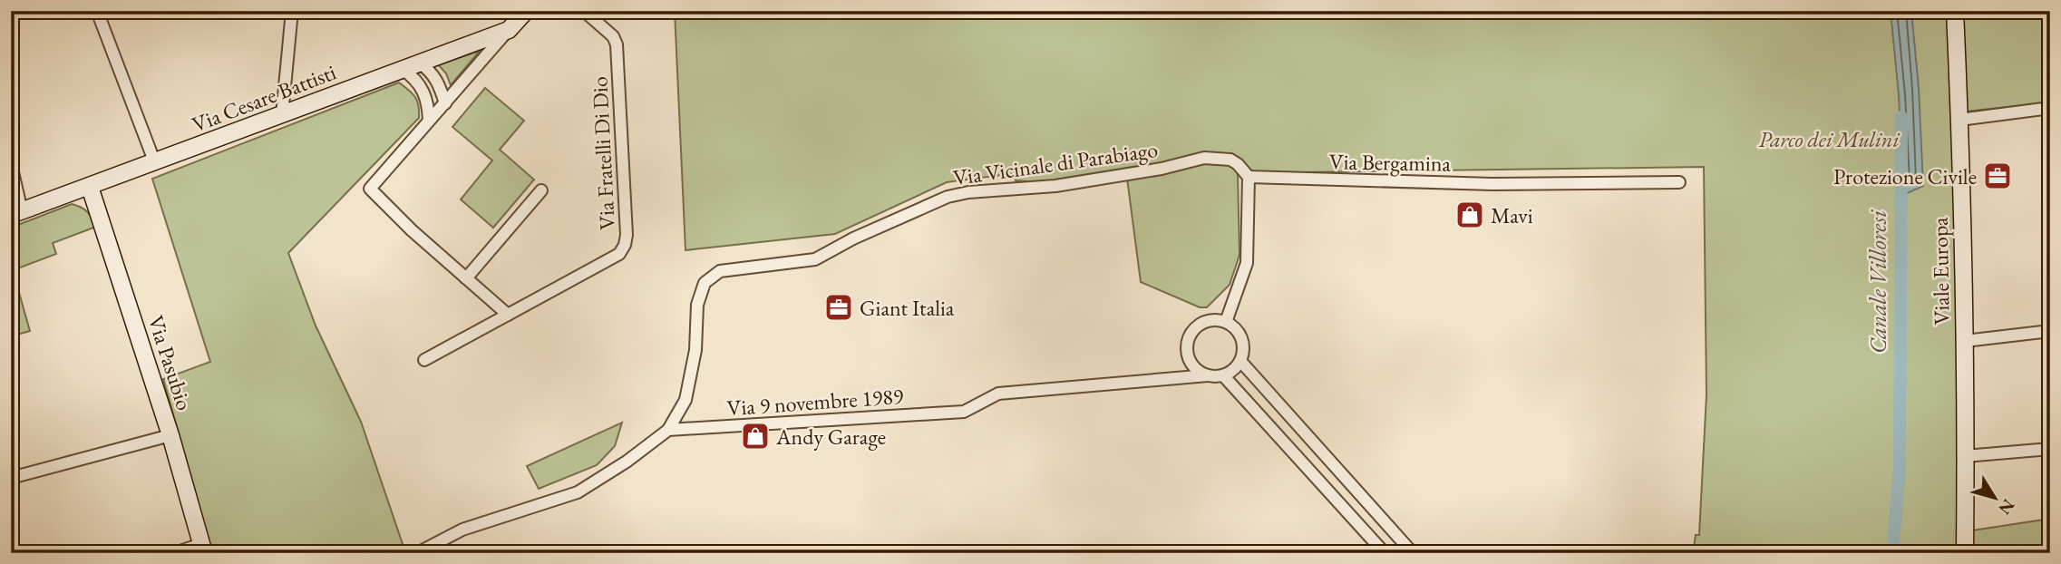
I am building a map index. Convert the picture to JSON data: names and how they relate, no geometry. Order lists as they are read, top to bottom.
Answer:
{
  "streets": {
    "street": [
      "Via Cesare Battisti",
      "Via Fratelli Di Dio",
      "Via Bergamina",
      "Via Vicinale di Parabiago",
      "Viale Europa",
      "Via Pasubio",
      "Via 9 novembre 1989"
    ]
  },
  "crossings": [
    ["Via Cesare Battisti", "Via Pasubio"],
    ["Via Bergamina", "Via Vicinale di Parabiago"],
    ["Via Vicinale di Parabiago", "Via 9 novembre 1989"]
  ],
  "water": ["Canale Villoresi"],
  "parks": ["Parco dei Mulini"],
  "places": {
    "office": ["Protezione Civile", "Giant Italia"],
    "shop": ["Mavi", "Andy Garage"]
  },
  "north": "bottom right"
}
